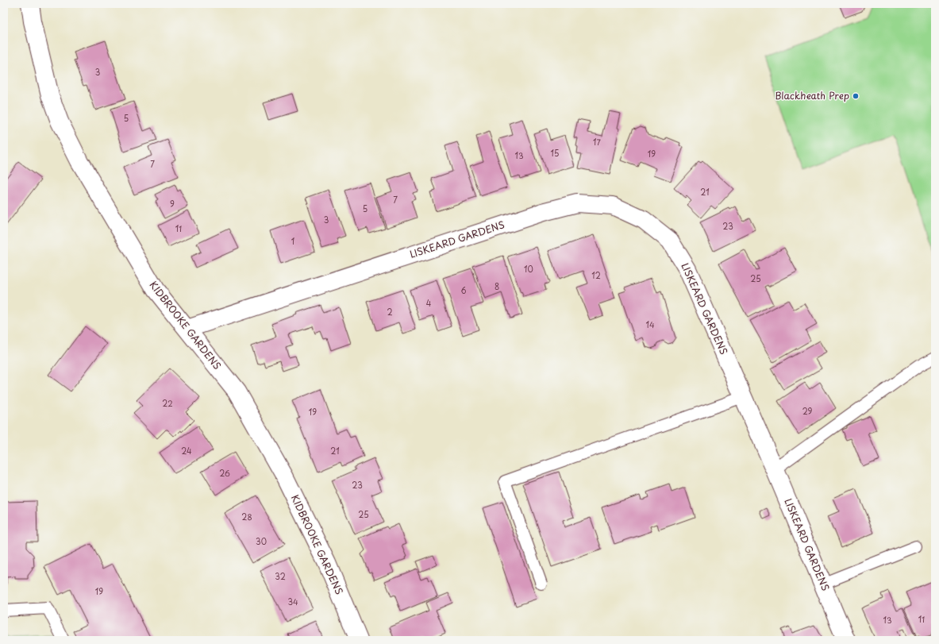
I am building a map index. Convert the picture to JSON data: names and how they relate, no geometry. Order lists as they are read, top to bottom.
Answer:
{
  "streets": {
    "street": ["LISKEARD GARDENS", "KIDBROOKE GARDENS"]
  },
  "crossings": [
    ["LISKEARD GARDENS", "KIDBROOKE GARDENS"]
  ],
  "places": ["Blackheath Prep"],
  "house_numbers": [
    "3",
    "5",
    "17",
    "15",
    "19",
    "13",
    "7",
    "21",
    "7",
    "9",
    "5",
    "3",
    "23",
    "11",
    "1",
    "10",
    "12",
    "25",
    "8",
    "6",
    "4",
    "2",
    "14",
    "22",
    "29",
    "19",
    "24",
    "21",
    "26",
    "23",
    "25",
    "28",
    "30",
    "32",
    "19",
    "34",
    "11",
    "13"
  ]
}
